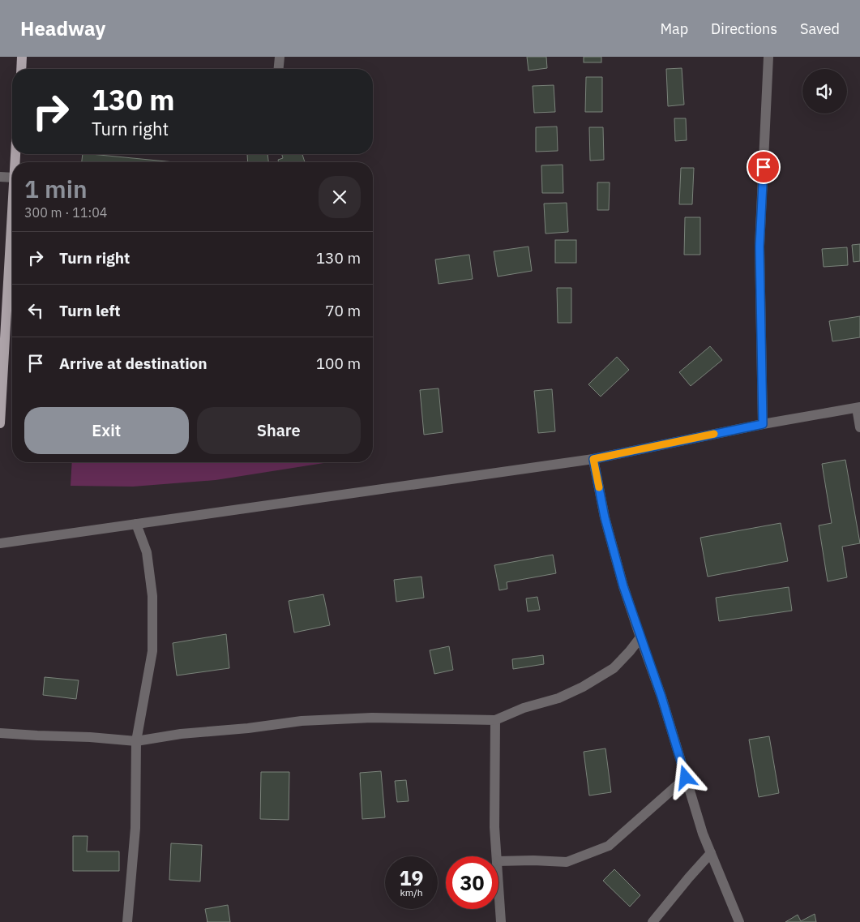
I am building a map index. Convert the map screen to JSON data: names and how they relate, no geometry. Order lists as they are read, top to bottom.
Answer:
{
  "page": {
    "header": "Headway",
    "nav": ["Map", "Directions", "Saved"],
    "turn": ["130 m", "Turn right"],
    "heading": ["1 min", "300 m · 11:04"],
    "list": [
      {
        "name": "Turn right",
        "value": "130 m"
      },
      {
        "name": "Turn left",
        "value": "70 m"
      },
      {
        "name": "Arrive at destination",
        "value": "100 m"
      }
    ],
    "buttons": ["Exit", "Share"],
    "speed": "19 km/h",
    "limit": "30"
  }
}
